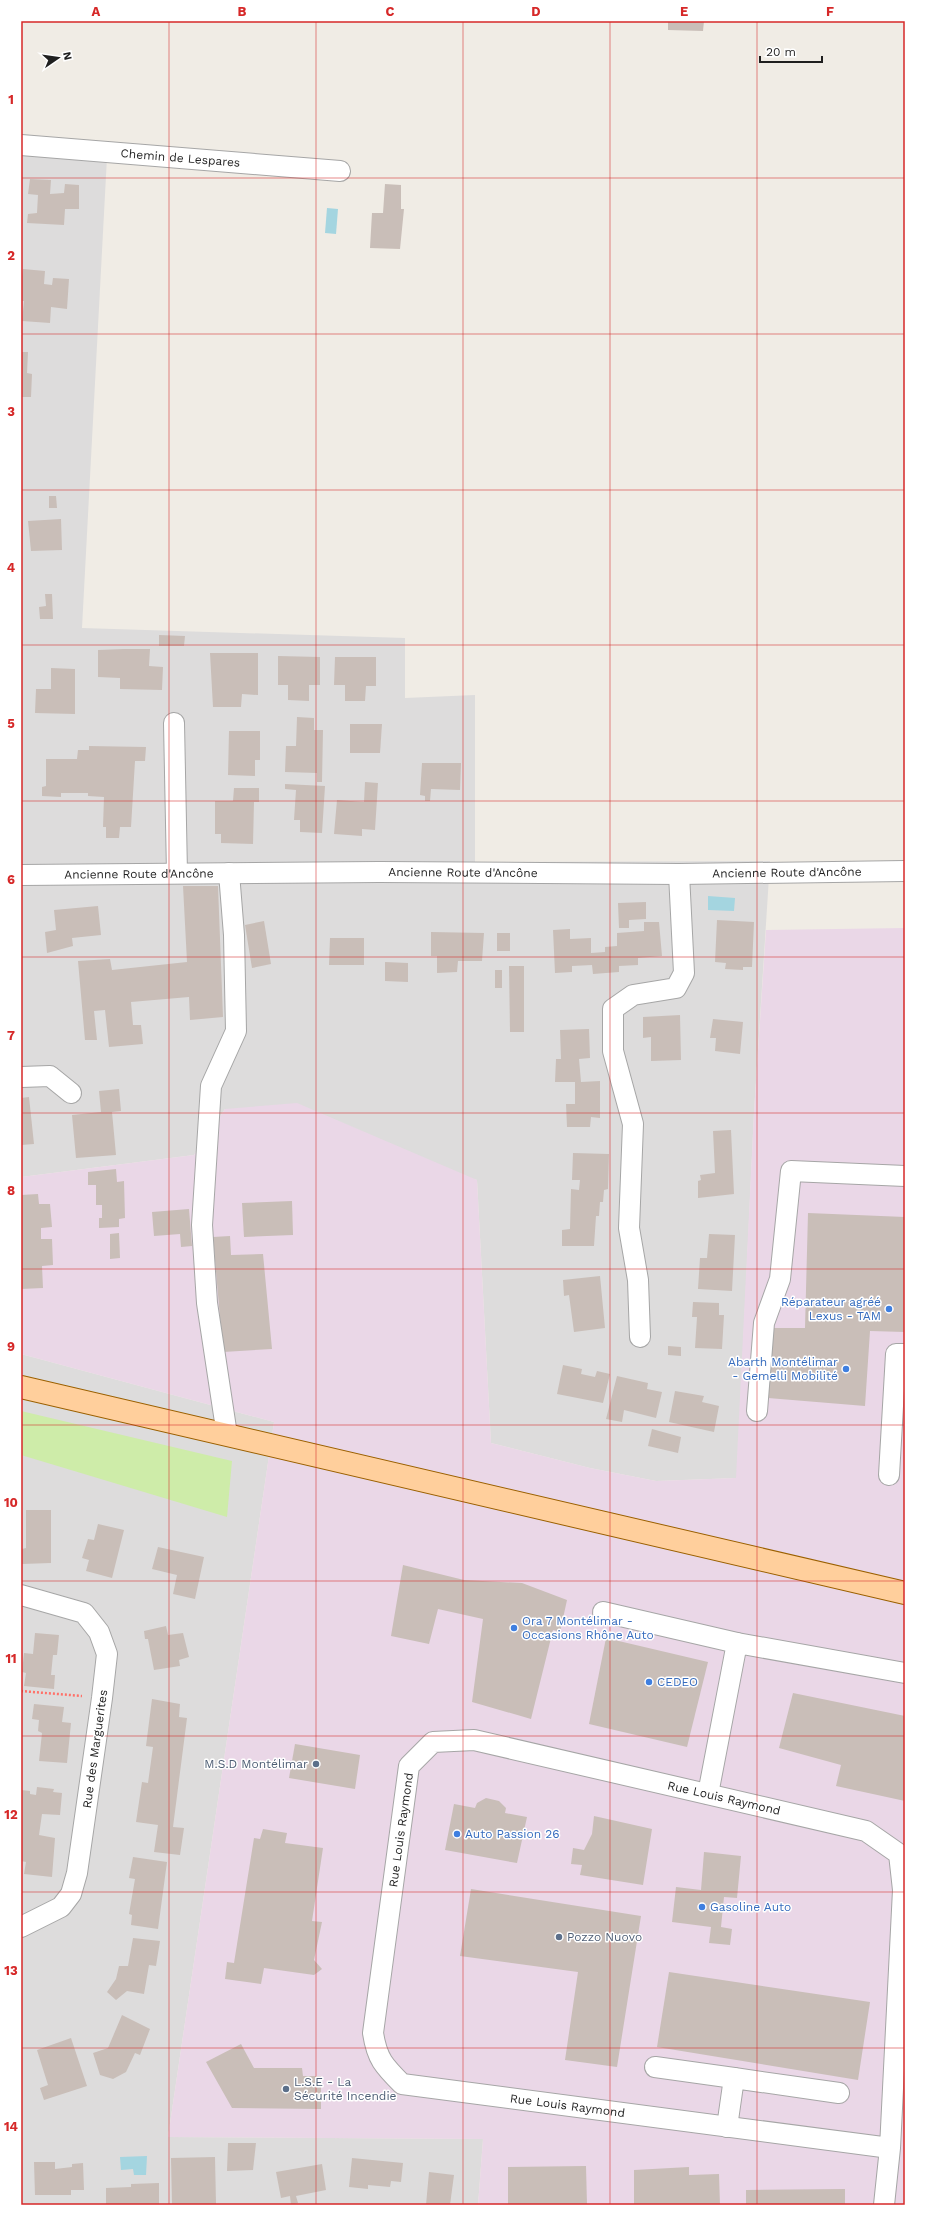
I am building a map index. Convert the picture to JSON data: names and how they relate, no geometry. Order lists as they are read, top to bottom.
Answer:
{
  "streets": {
    "street": [
      "Chemin de Lespares",
      "Ancienne Route d'Ancône",
      "Rue des Marguerites",
      "Rue Louis Raymond"
    ]
  },
  "places": [
    "Réparateur agréé Lexus - TAM",
    "Abarth Montélimar - Gemelli Mobilité",
    "Ora 7 Montélimar - Occasions Rhône Auto",
    "CEDEO",
    "M.S.D Montélimar",
    "Auto Passion 26",
    "Gasoline Auto",
    "Pozzo Nuovo",
    "L.S.E - La Sécurité Incendie"
  ],
  "scale_bar": "20 m",
  "north": "right",
  "grid": {
    "columns": [
      "A",
      "B",
      "C",
      "D",
      "E",
      "F"
    ],
    "rows": [
      "1",
      "2",
      "3",
      "4",
      "5",
      "6",
      "7",
      "8",
      "9",
      "10",
      "11",
      "12",
      "13",
      "14"
    ]
  }
}
